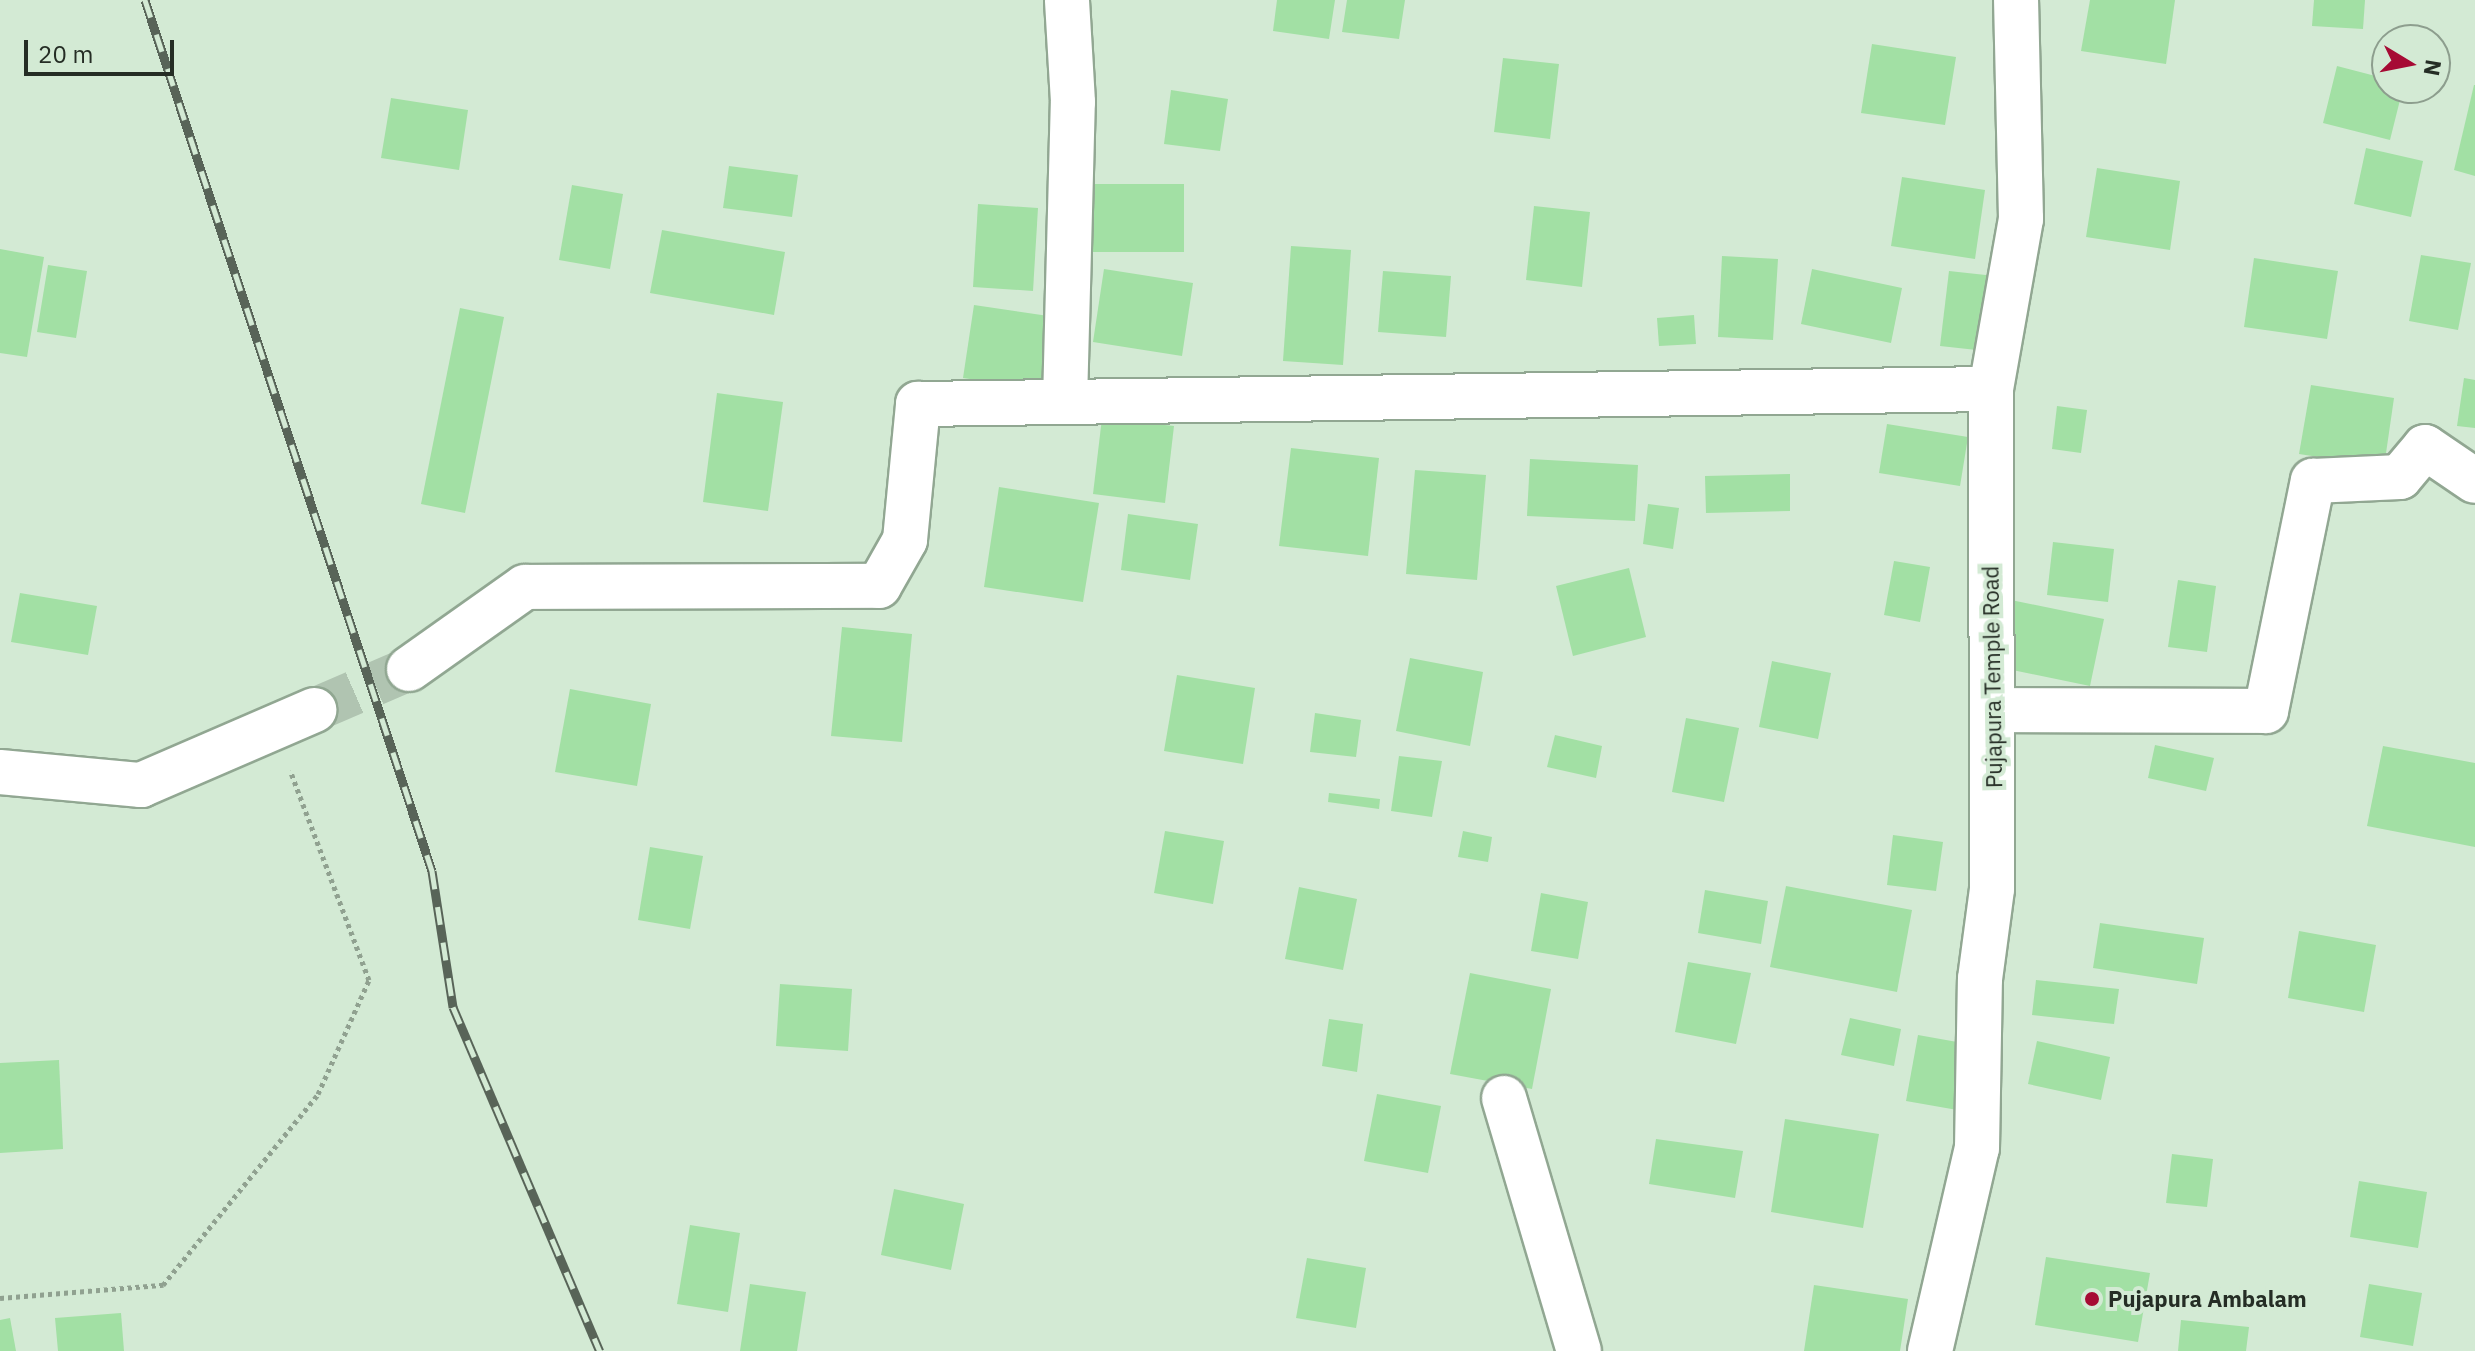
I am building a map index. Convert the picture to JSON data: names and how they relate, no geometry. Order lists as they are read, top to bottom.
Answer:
{
  "streets": {
    "street": ["Pujapura Temple Road"]
  },
  "places": ["Pujapura Ambalam"],
  "scale_bar": "20 m",
  "north": "right"
}
